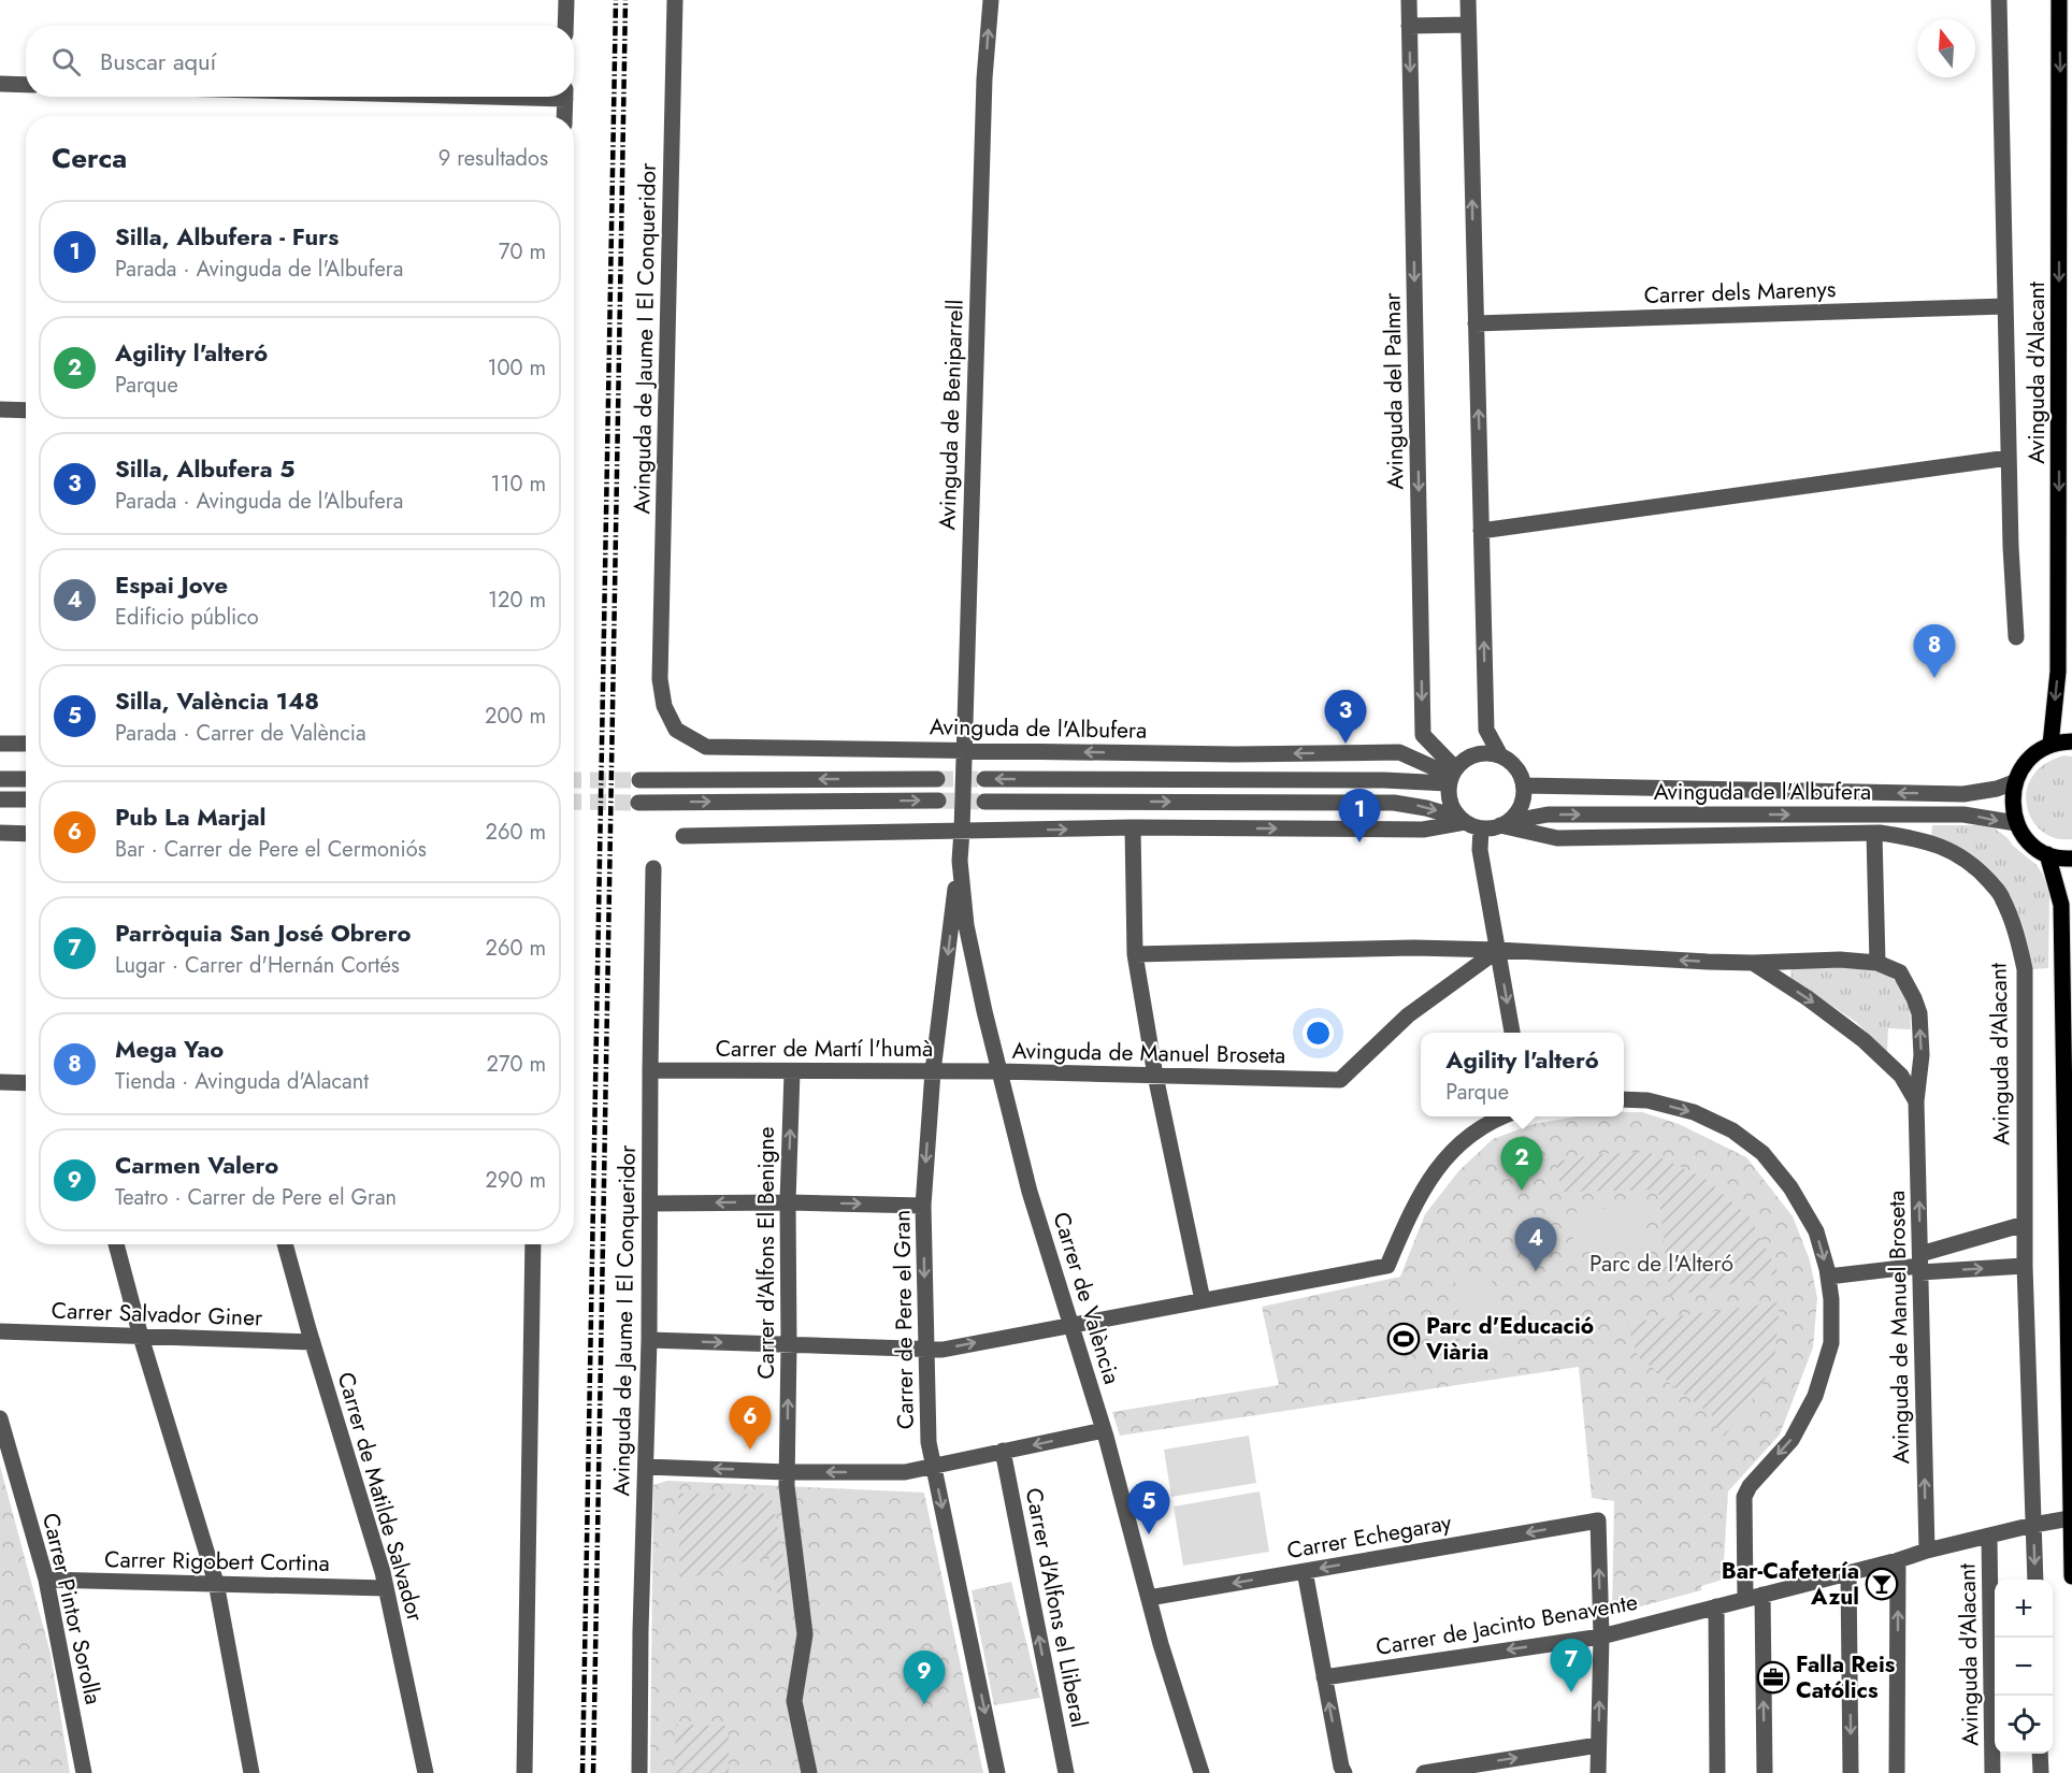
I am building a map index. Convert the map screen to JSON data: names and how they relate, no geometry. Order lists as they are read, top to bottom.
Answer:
{
  "streets": {
    "main road": ["Avinguda d'Alacant"],
    "street": [
      "Carrer dels Marenys",
      "Avinguda de Jaume I El Conqueridor",
      "Avinguda del Palmar",
      "Avinguda de Beniparrell",
      "Avinguda de l'Albufera",
      "Carrer de Martí l'humà",
      "Avinguda de Manuel Broseta",
      "Carrer d'Alfons El Benigne",
      "Carrer de València",
      "Carrer Salvador Giner",
      "Carrer de Pere el Gran",
      "Carrer de Matilde Salvador",
      "Carrer Echegaray",
      "Carrer Rigobert Cortina",
      "Carrer d'Alfons el Lliberal",
      "Carrer Pintor Sorolla",
      "Carrer de Jacinto Benavente"
    ]
  },
  "crossings": [
    ["Carrer dels Marenys", "Avinguda d'Alacant"],
    ["Avinguda de Jaume I El Conqueridor", "Avinguda de l'Albufera"],
    ["Avinguda de Jaume I El Conqueridor", "Carrer de Martí l'humà"],
    ["Avinguda d'Alacant", "Avinguda del Palmar"],
    ["Avinguda d'Alacant", "Avinguda de l'Albufera"],
    ["Avinguda d'Alacant", "Carrer de Jacinto Benavente"],
    ["Avinguda del Palmar", "Avinguda de l'Albufera"],
    ["Avinguda de Beniparrell", "Avinguda de l'Albufera"],
    ["Avinguda de Beniparrell", "Carrer de València"],
    ["Carrer de Martí l'humà", "Avinguda de Manuel Broseta"],
    ["Carrer de Martí l'humà", "Carrer d'Alfons El Benigne"],
    ["Carrer de Martí l'humà", "Carrer de València"],
    ["Carrer de Martí l'humà", "Carrer de Pere el Gran"],
    ["Avinguda de Manuel Broseta", "Carrer de València"],
    ["Avinguda de Manuel Broseta", "Carrer de Jacinto Benavente"],
    ["Carrer de València", "Carrer de Pere el Gran"],
    ["Carrer de València", "Carrer Echegaray"],
    ["Carrer Salvador Giner", "Carrer de Matilde Salvador"],
    ["Carrer de Matilde Salvador", "Carrer Rigobert Cortina"],
    ["Carrer Echegaray", "Carrer de Jacinto Benavente"],
    ["Carrer Rigobert Cortina", "Carrer Pintor Sorolla"]
  ],
  "one_way": [
    "Avinguda de Beniparrell",
    "Carrer d'Alfons El Benigne",
    "Carrer de Pere el Gran",
    "Carrer d'Alfons el Lliberal"
  ],
  "parks": ["Parc de l'Alteró"],
  "places": {
    "sports": ["Parc d'Educació Viària"],
    "bar": ["Bar-Cafetería Azul"],
    "office": ["Falla Reis Católics"]
  },
  "north": "top",
  "page": {
    "search": "Buscar aquí",
    "heading": ["Cerca", "9 resultados"],
    "list": [
      {
        "mark": "1",
        "name": "Silla, Albufera - Furs",
        "note": "Parada · Avinguda de l'Albufera",
        "value": "70 m"
      },
      {
        "mark": "2",
        "name": "Agility l'alteró",
        "note": "Parque",
        "value": "100 m"
      },
      {
        "mark": "3",
        "name": "Silla, Albufera 5",
        "note": "Parada · Avinguda de l'Albufera",
        "value": "110 m"
      },
      {
        "mark": "4",
        "name": "Espai Jove",
        "note": "Edificio público",
        "value": "120 m"
      },
      {
        "mark": "5",
        "name": "Silla, València 148",
        "note": "Parada · Carrer de València",
        "value": "200 m"
      },
      {
        "mark": "6",
        "name": "Pub La Marjal",
        "note": "Bar · Carrer de Pere el Cermoniós",
        "value": "260 m"
      },
      {
        "mark": "7",
        "name": "Parròquia San José Obrero",
        "note": "Lugar · Carrer d'Hernán Cortés",
        "value": "260 m"
      },
      {
        "mark": "8",
        "name": "Mega Yao",
        "note": "Tienda · Avinguda d'Alacant",
        "value": "270 m"
      },
      {
        "mark": "9",
        "name": "Carmen Valero",
        "note": "Teatro · Carrer de Pere el Gran",
        "value": "290 m"
      }
    ],
    "pins": [
      "8",
      "3",
      "1",
      "2",
      "4",
      "6",
      "5",
      "7",
      "9"
    ],
    "popup": ["Agility l'alteró", "Parque"],
    "map_buttons": ["+", "−"]
  }
}
